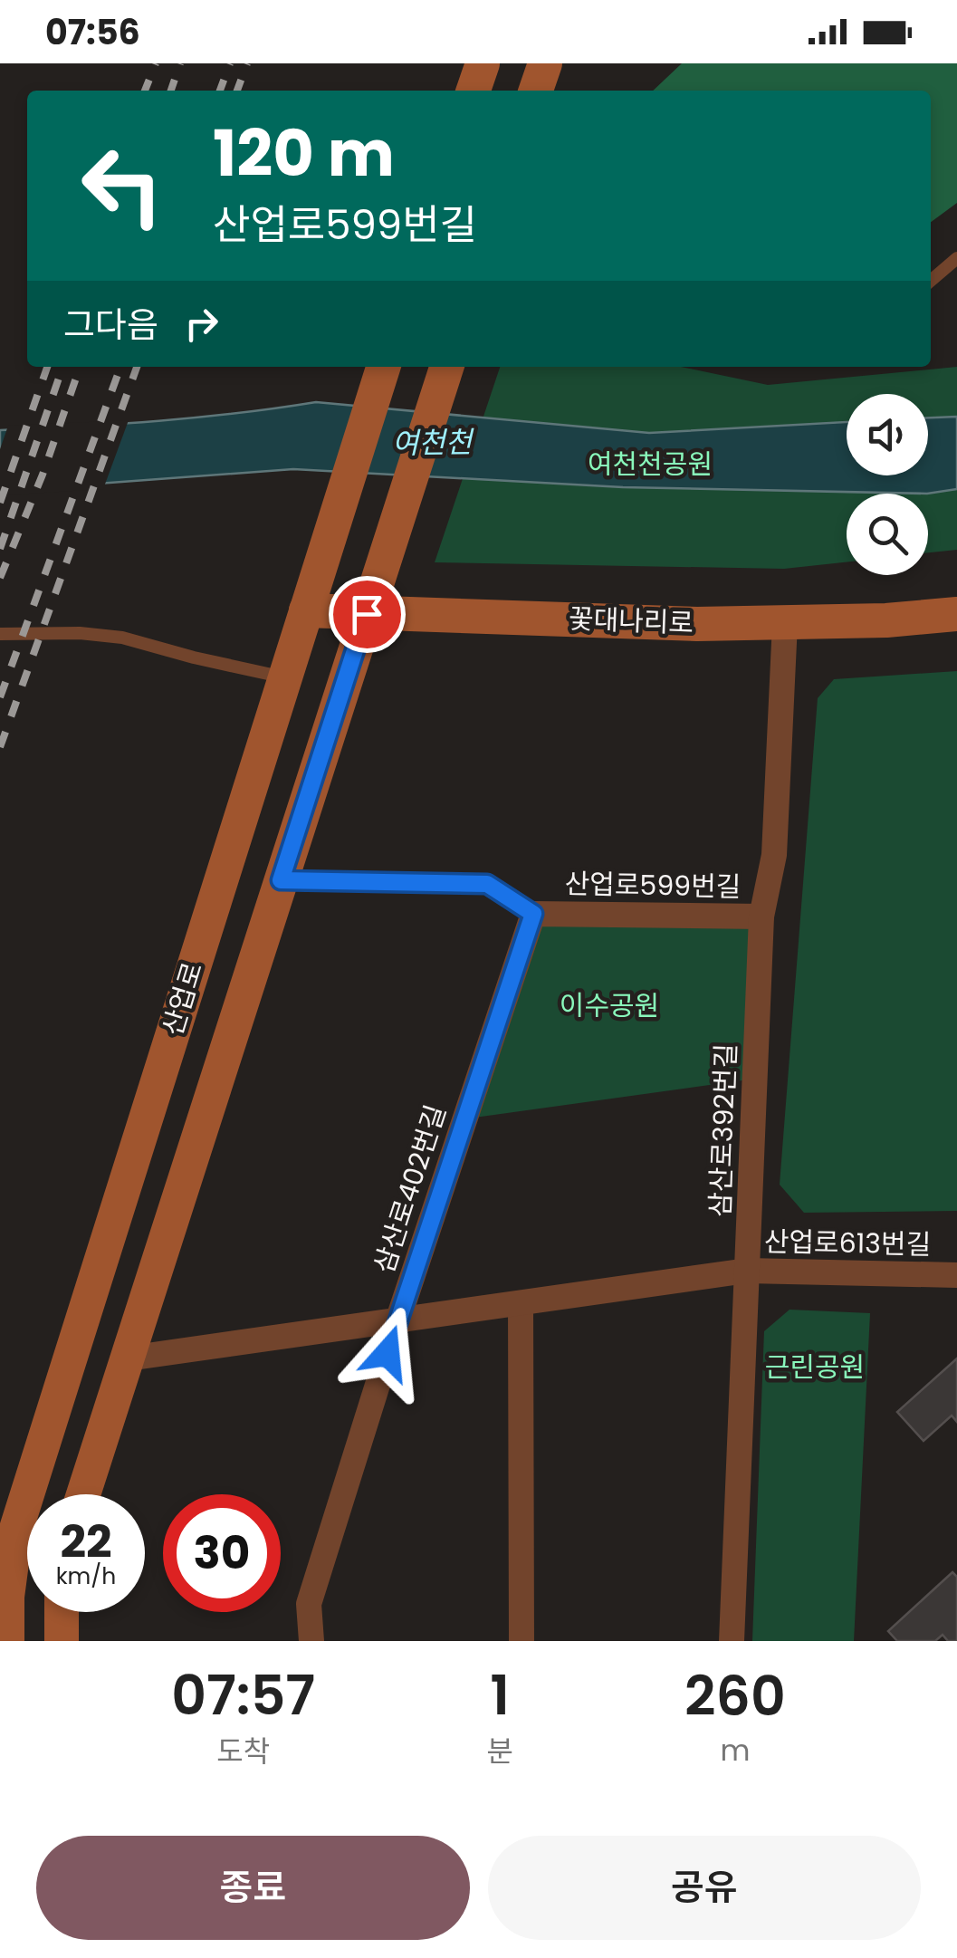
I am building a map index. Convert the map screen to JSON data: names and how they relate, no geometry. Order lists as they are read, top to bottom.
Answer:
{
  "streets": {
    "main road": ["꽃대나리로", "산업로"],
    "street": [
      "산업로599번길",
      "삼산로392번길",
      "삼산로402번길",
      "산업로613번길"
    ]
  },
  "crossings": [
    ["꽃대나리로", "산업로"],
    ["꽃대나리로", "삼산로392번길"],
    ["산업로599번길", "산업로"],
    ["산업로599번길", "삼산로392번길"],
    ["산업로599번길", "삼산로402번길"],
    ["산업로", "산업로613번길"],
    ["삼산로392번길", "산업로613번길"],
    ["삼산로402번길", "산업로613번길"]
  ],
  "water": ["여천천"],
  "parks": ["여천천공원", "이수공원", "근린공원"],
  "page": {
    "status": "07:56",
    "turn": ["120 m", "산업로599번길"],
    "then": "그다음",
    "speed": "22 km/h",
    "limit": "30",
    "eta": [
      "07:57",
      "도착",
      "1",
      "분",
      "260",
      "m"
    ],
    "buttons": ["종료", "공유"]
  }
}
